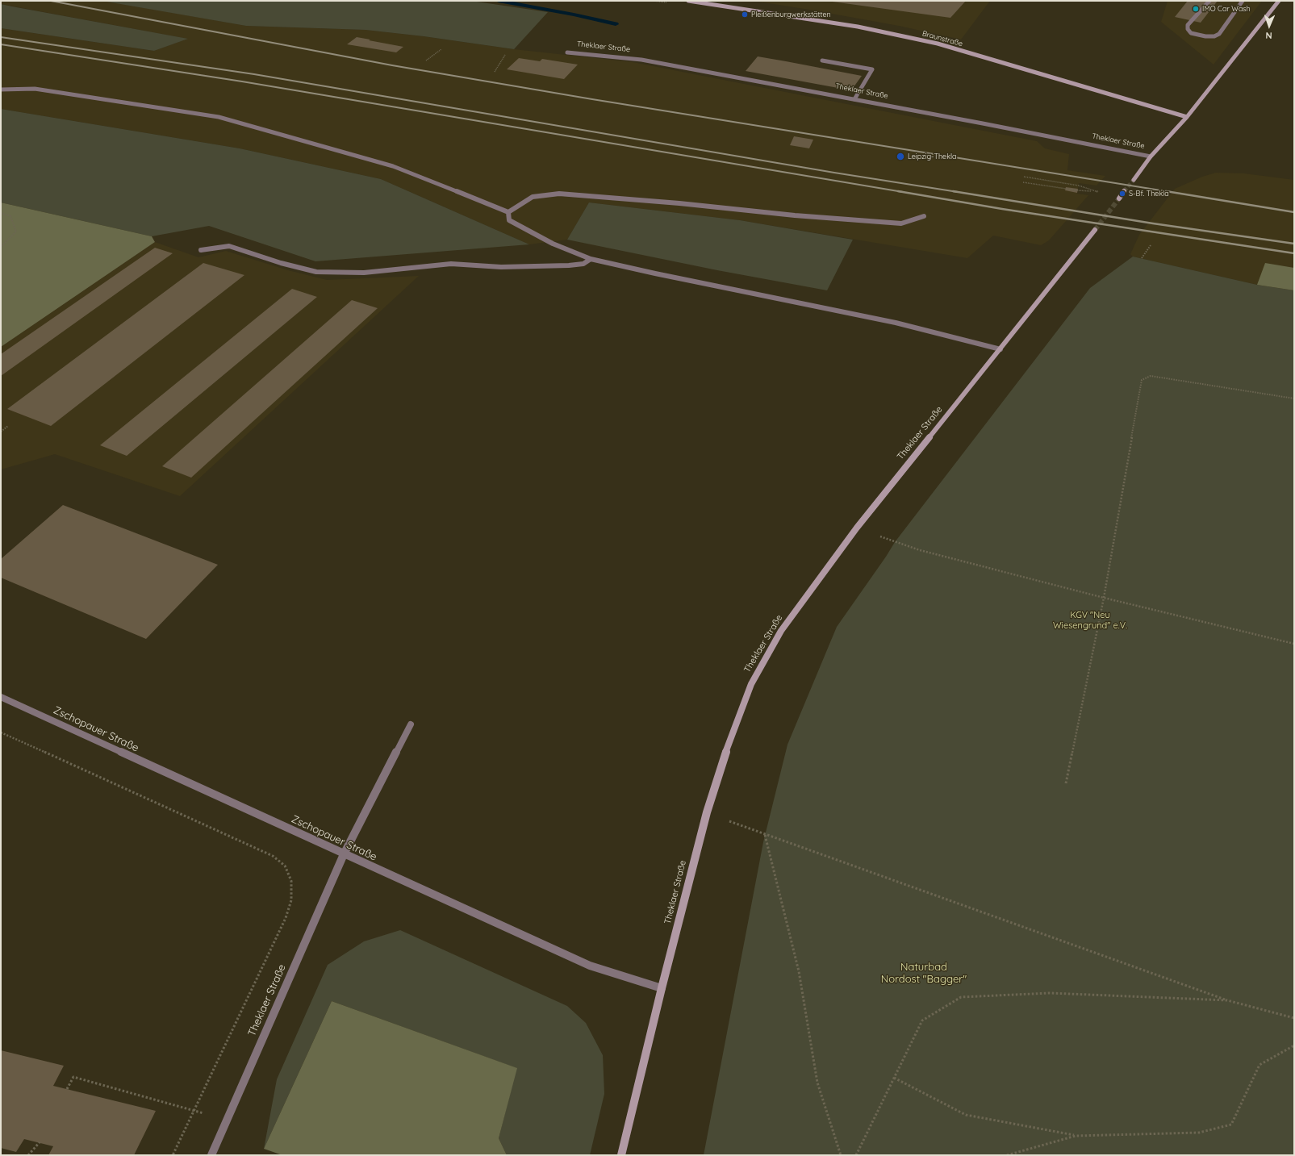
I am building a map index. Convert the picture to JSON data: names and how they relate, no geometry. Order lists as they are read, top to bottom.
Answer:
{
  "streets": {
    "main road": ["Braunstraße", "Theklaer Straße"],
    "street": ["Zschopauer Straße"]
  },
  "crossings": [
    ["Braunstraße", "Theklaer Straße"],
    ["Theklaer Straße", "Zschopauer Straße"]
  ],
  "parks": ["KGV \"Neu Wiesengrund\" e.V.", "Naturbad Nordost \"Bagger\""],
  "places": [
    "IMO Car Wash",
    "Pleißenburgwerkstätten",
    "Leipzig-Thekla",
    "S-Bf. Thekla"
  ],
  "north": "bottom"
}
